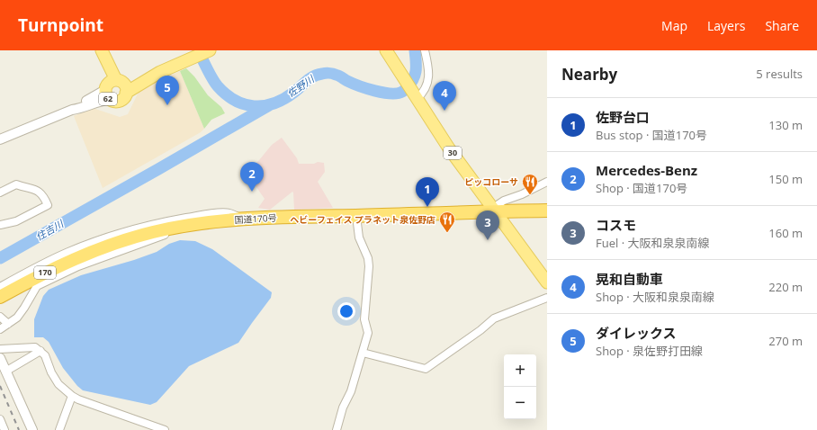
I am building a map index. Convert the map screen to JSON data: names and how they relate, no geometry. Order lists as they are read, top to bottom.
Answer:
{
  "streets": {
    "highway": ["国道170号", "170"],
    "main road": ["62", "30"]
  },
  "crossings": [
    ["30", "国道170号"]
  ],
  "water": ["佐野川", "住吉川"],
  "places": {
    "restaurant": ["ピッコローサ", "ヘビーフェイス プラネット泉佐野店"]
  },
  "page": {
    "header": "Turnpoint",
    "nav": ["Map", "Layers", "Share"],
    "heading": ["Nearby", "5 results"],
    "pins": [
      "5",
      "4",
      "2",
      "1",
      "3"
    ],
    "list": [
      {
        "mark": "1",
        "name": "佐野台口",
        "note": "Bus stop · 国道170号",
        "value": "130 m"
      },
      {
        "mark": "2",
        "name": "Mercedes-Benz",
        "note": "Shop · 国道170号",
        "value": "150 m"
      },
      {
        "mark": "3",
        "name": "コスモ",
        "note": "Fuel · 大阪和泉泉南線",
        "value": "160 m"
      },
      {
        "mark": "4",
        "name": "晃和自動車",
        "note": "Shop · 大阪和泉泉南線",
        "value": "220 m"
      },
      {
        "mark": "5",
        "name": "ダイレックス",
        "note": "Shop · 泉佐野打田線",
        "value": "270 m"
      }
    ],
    "map_buttons": ["+", "−"]
  }
}
